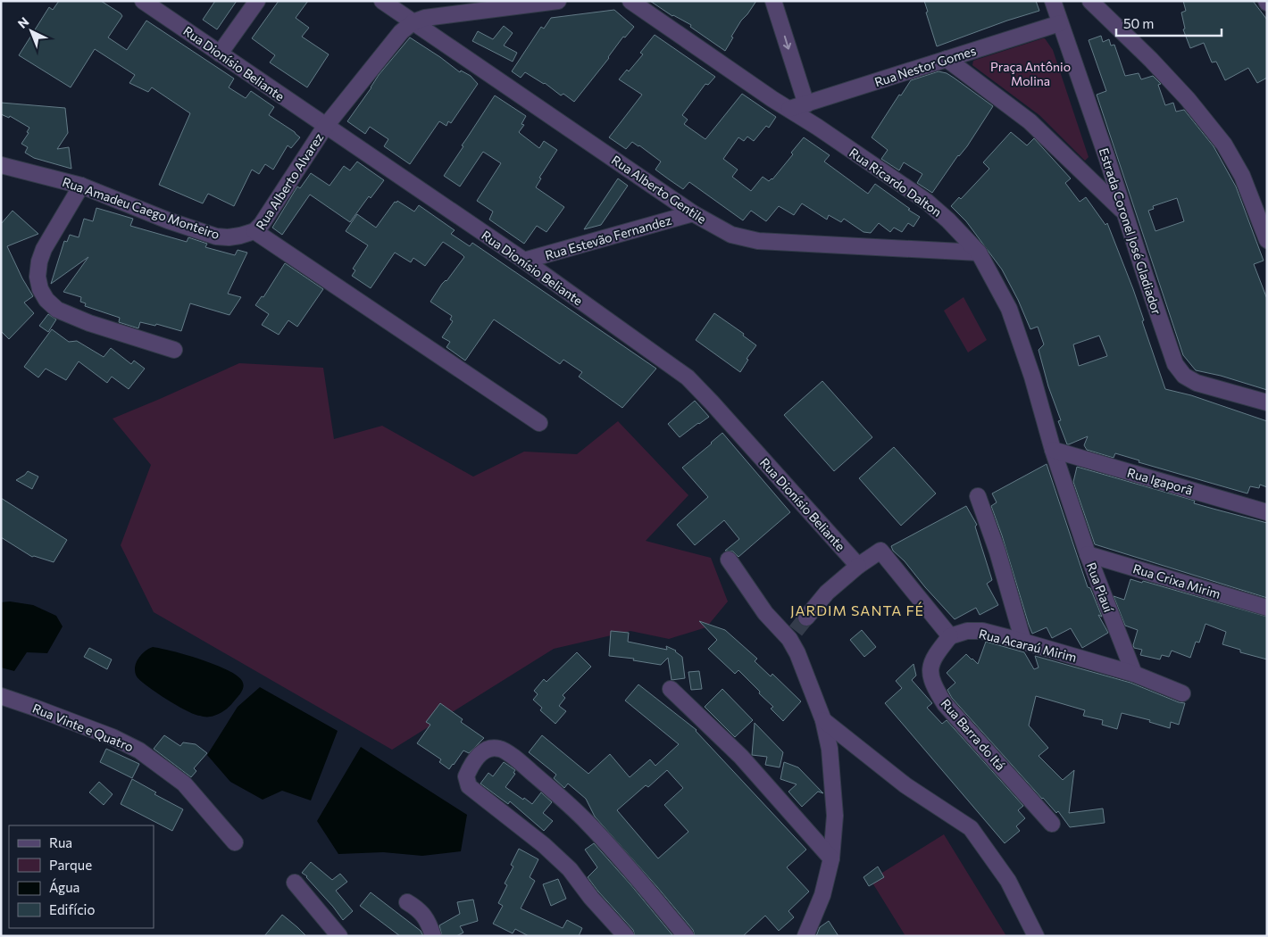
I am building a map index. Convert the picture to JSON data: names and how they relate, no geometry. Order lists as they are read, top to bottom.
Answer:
{
  "streets": {
    "street": [
      "Rua Dionísio Beliante",
      "Rua Nestor Gomes",
      "Rua Alberto Alvarez",
      "Rua Ricardo Dalton",
      "Rua Alberto Gentile",
      "Rua Amadeu Caego Monteiro",
      "Estrada Coronel José Gladiador",
      "Rua Estevão Fernandez",
      "Rua Igaporã",
      "Rua Crixa Mirim",
      "Rua Piauí",
      "Rua Acaraú Mirim",
      "Rua Vinte e Quatro",
      "Rua Barra do Itá"
    ]
  },
  "crossings": [
    ["Rua Dionísio Beliante", "Rua Alberto Alvarez"],
    ["Rua Dionísio Beliante", "Rua Estevão Fernandez"],
    ["Rua Nestor Gomes", "Rua Ricardo Dalton"],
    ["Rua Nestor Gomes", "Estrada Coronel José Gladiador"],
    ["Rua Alberto Alvarez", "Rua Alberto Gentile"],
    ["Rua Alberto Alvarez", "Rua Amadeu Caego Monteiro"],
    ["Rua Ricardo Dalton", "Rua Alberto Gentile"],
    ["Rua Ricardo Dalton", "Rua Igaporã"],
    ["Rua Ricardo Dalton", "Rua Piauí"],
    ["Rua Alberto Gentile", "Rua Estevão Fernandez"],
    ["Rua Igaporã", "Rua Piauí"],
    ["Rua Crixa Mirim", "Rua Piauí"],
    ["Rua Piauí", "Rua Acaraú Mirim"],
    ["Rua Acaraú Mirim", "Rua Barra do Itá"]
  ],
  "districts": ["JARDIM SANTA FÉ"],
  "parks": ["Praça Antônio Molina"],
  "legend": [
    "Rua",
    "Parque",
    "Água",
    "Edifício"
  ],
  "scale_bar": "50 m",
  "north": "top left"
}
